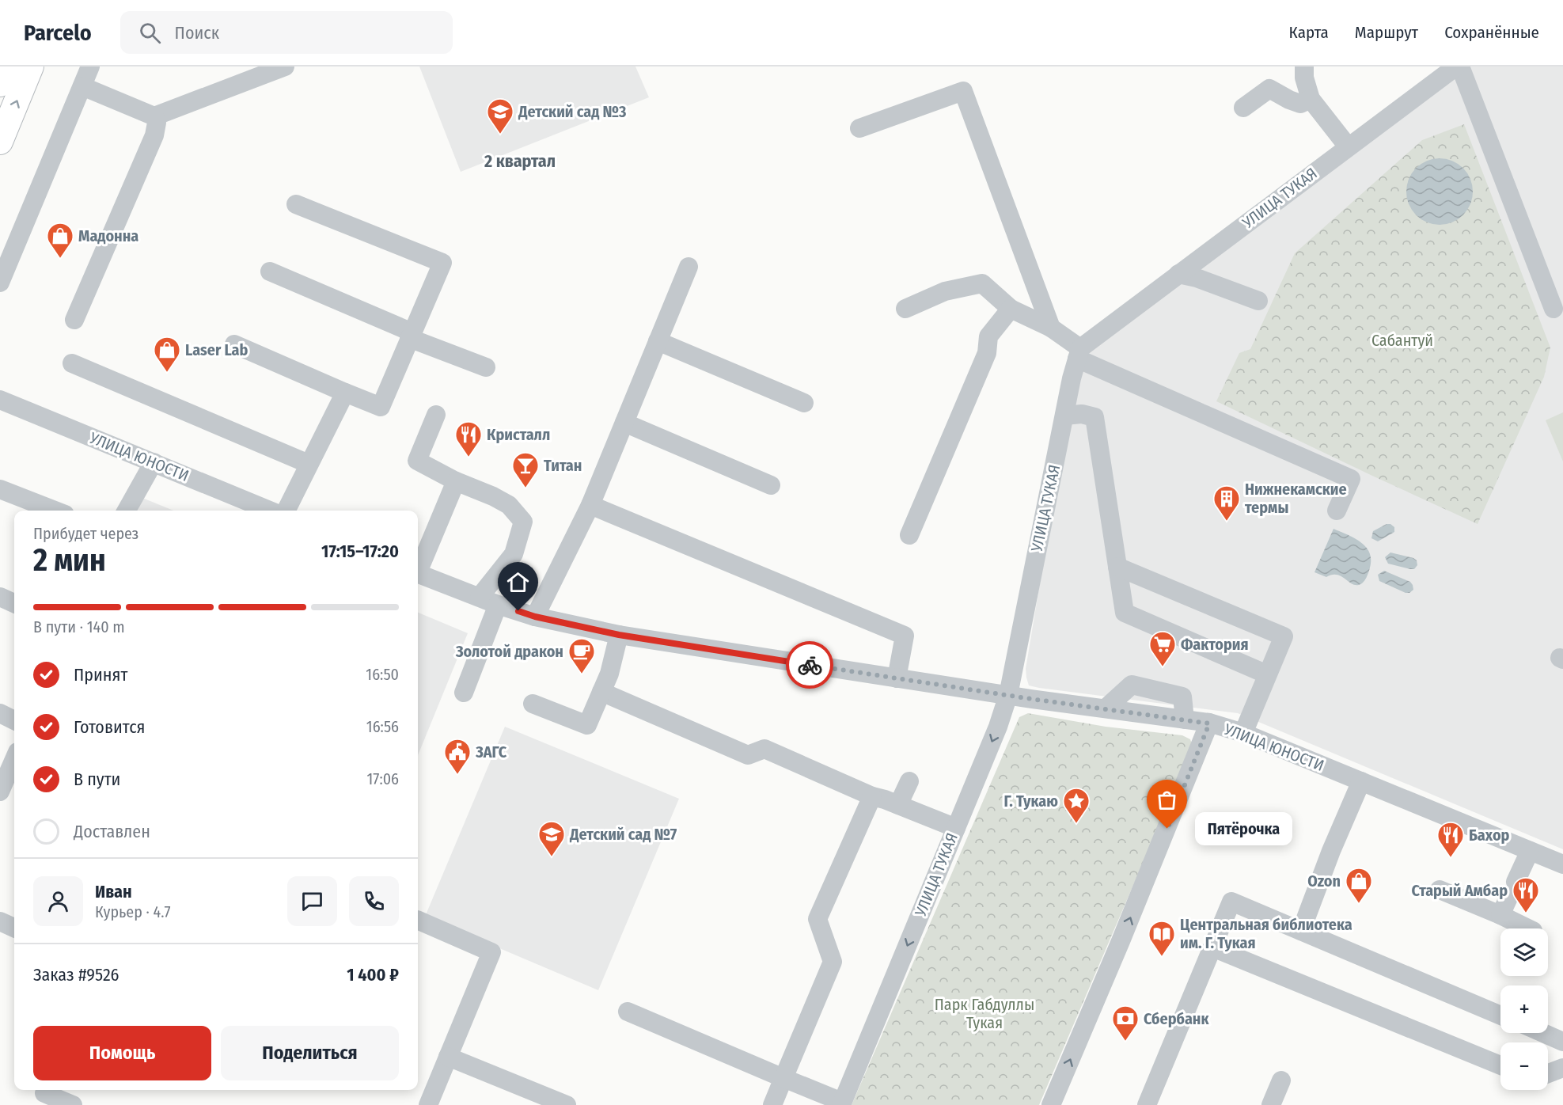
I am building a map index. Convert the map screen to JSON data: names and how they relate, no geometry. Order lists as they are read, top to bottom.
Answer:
{
  "streets": {
    "street": ["УЛИЦА ТУКАЯ", "УЛИЦА ЮНОСТИ"]
  },
  "crossings": [
    ["УЛИЦА ТУКАЯ", "УЛИЦА ЮНОСТИ"]
  ],
  "districts": ["2 квартал"],
  "parks": ["Сабантуй", "Парк Габдуллы Тукая"],
  "places": {
    "school or university": ["Детский сад №3", "Детский сад №7"],
    "shop": ["Мадонна", "Laser Lab", "Ozon"],
    "restaurant": ["Кристалл", "Бахор", "Старый Амбар"],
    "bar": ["Титан"],
    "building": ["Нижнекамские термы"],
    "supermarket": ["Фактория"],
    "cafe": ["Золотой дракон"],
    "public building": ["ЗАГС"],
    "place": ["Г. Тукаю"],
    "other": ["Пятёрочка"],
    "library": ["Центральная библиотека им. Г. Тукая"],
    "bank": ["Сбербанк"]
  },
  "page": {
    "header": "Parcelo",
    "search": "Поиск",
    "nav": ["Карта", "Маршрут", "Сохранённые"],
    "heading": ["2 мин", "Прибудет через", "17:15–17:20"],
    "panel": [
      "Иван",
      "Курьер · 4.7",
      "Заказ #9526",
      "1 400 ₽"
    ],
    "bar": "В пути · 140 m",
    "list": [
      ["Принят", "16:50"],
      ["Готовится", "16:56"],
      ["В пути", "17:06"],
      "Доставлен"
    ],
    "bubble": "Пятёрочка",
    "map_buttons": ["+", "−"],
    "buttons": ["Помощь", "Поделиться"]
  }
}
